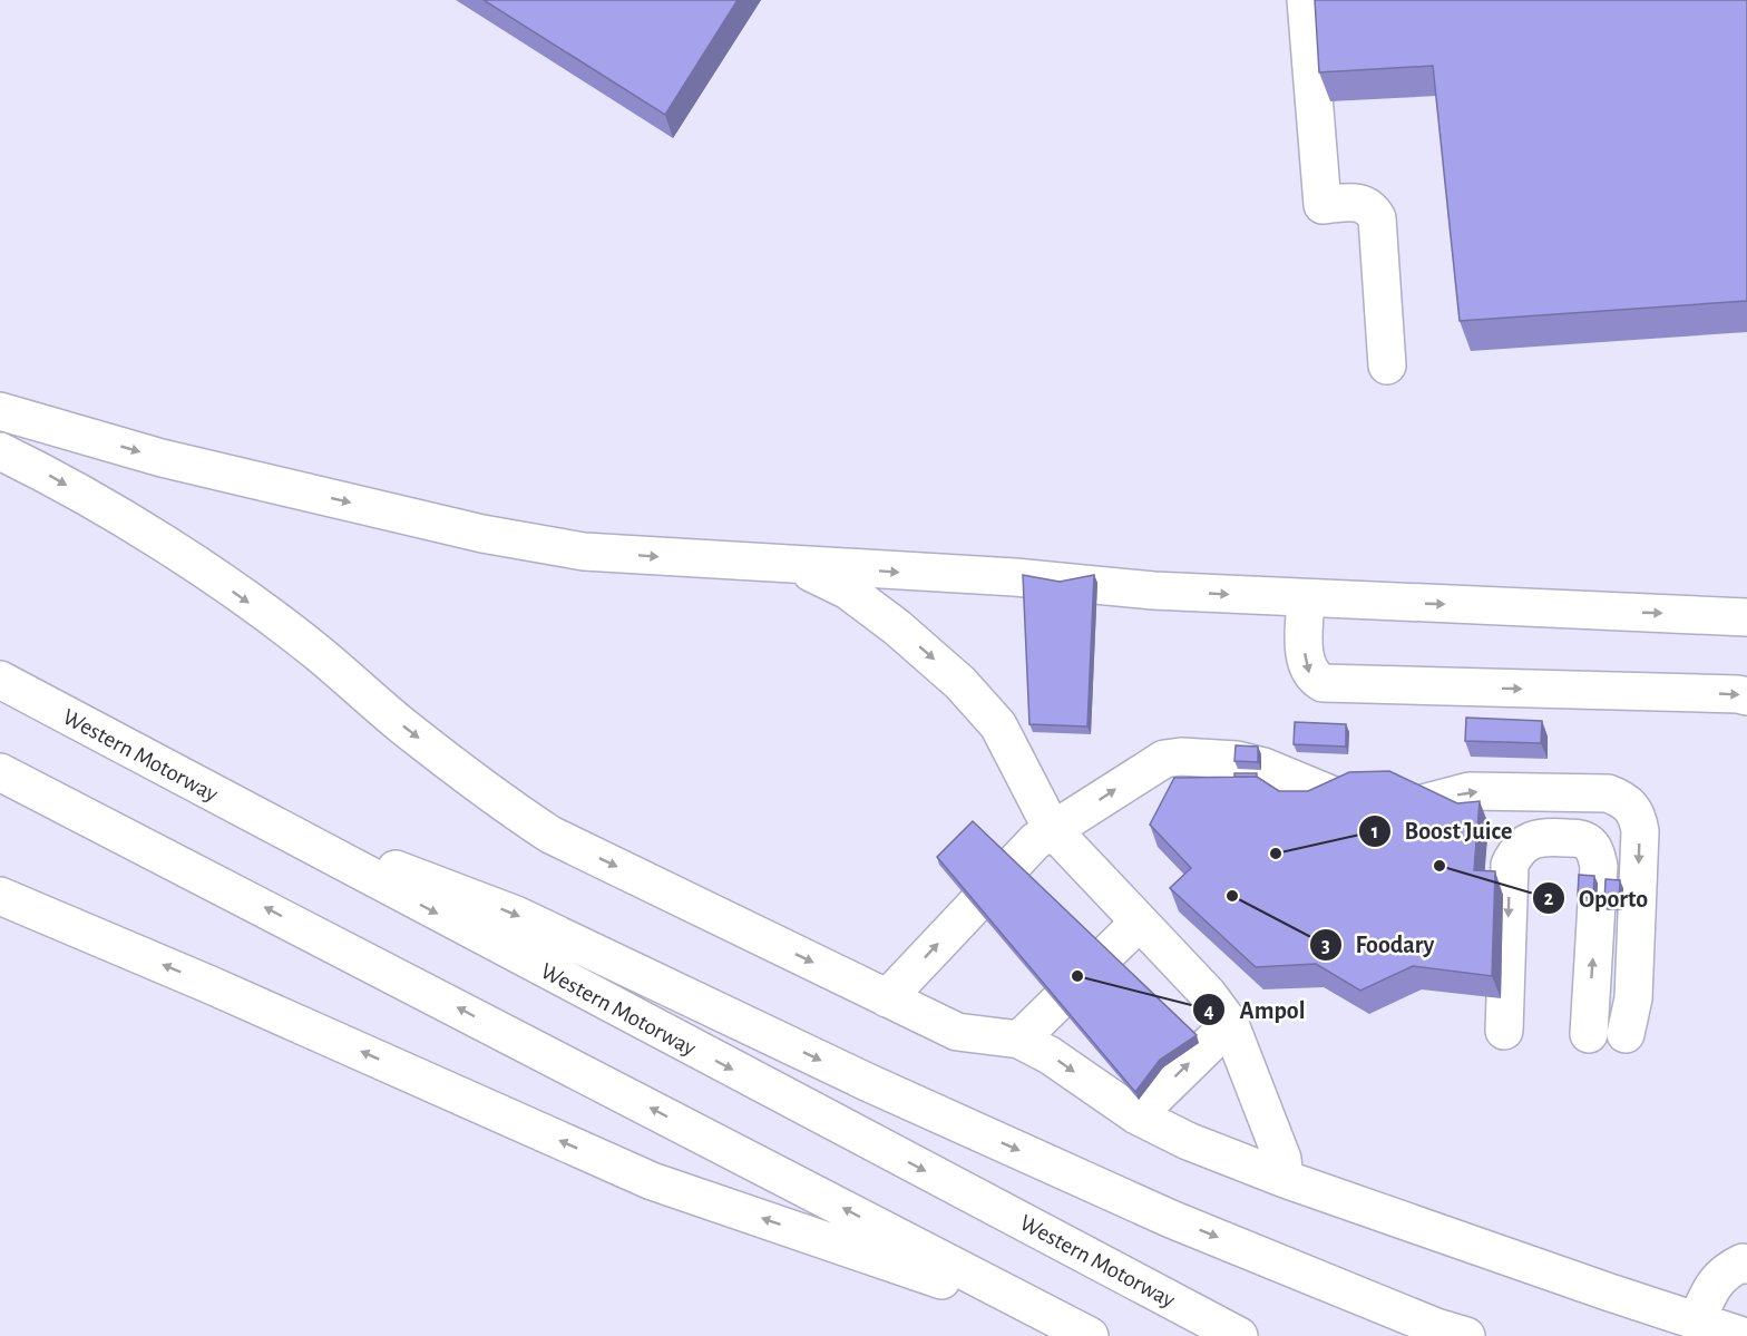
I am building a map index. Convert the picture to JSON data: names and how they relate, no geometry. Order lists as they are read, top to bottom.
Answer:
{
  "streets": {
    "main road": ["Western Motorway"]
  },
  "places": [
    "Boost Juice",
    "Oporto",
    "Foodary",
    "Ampol"
  ]
}
